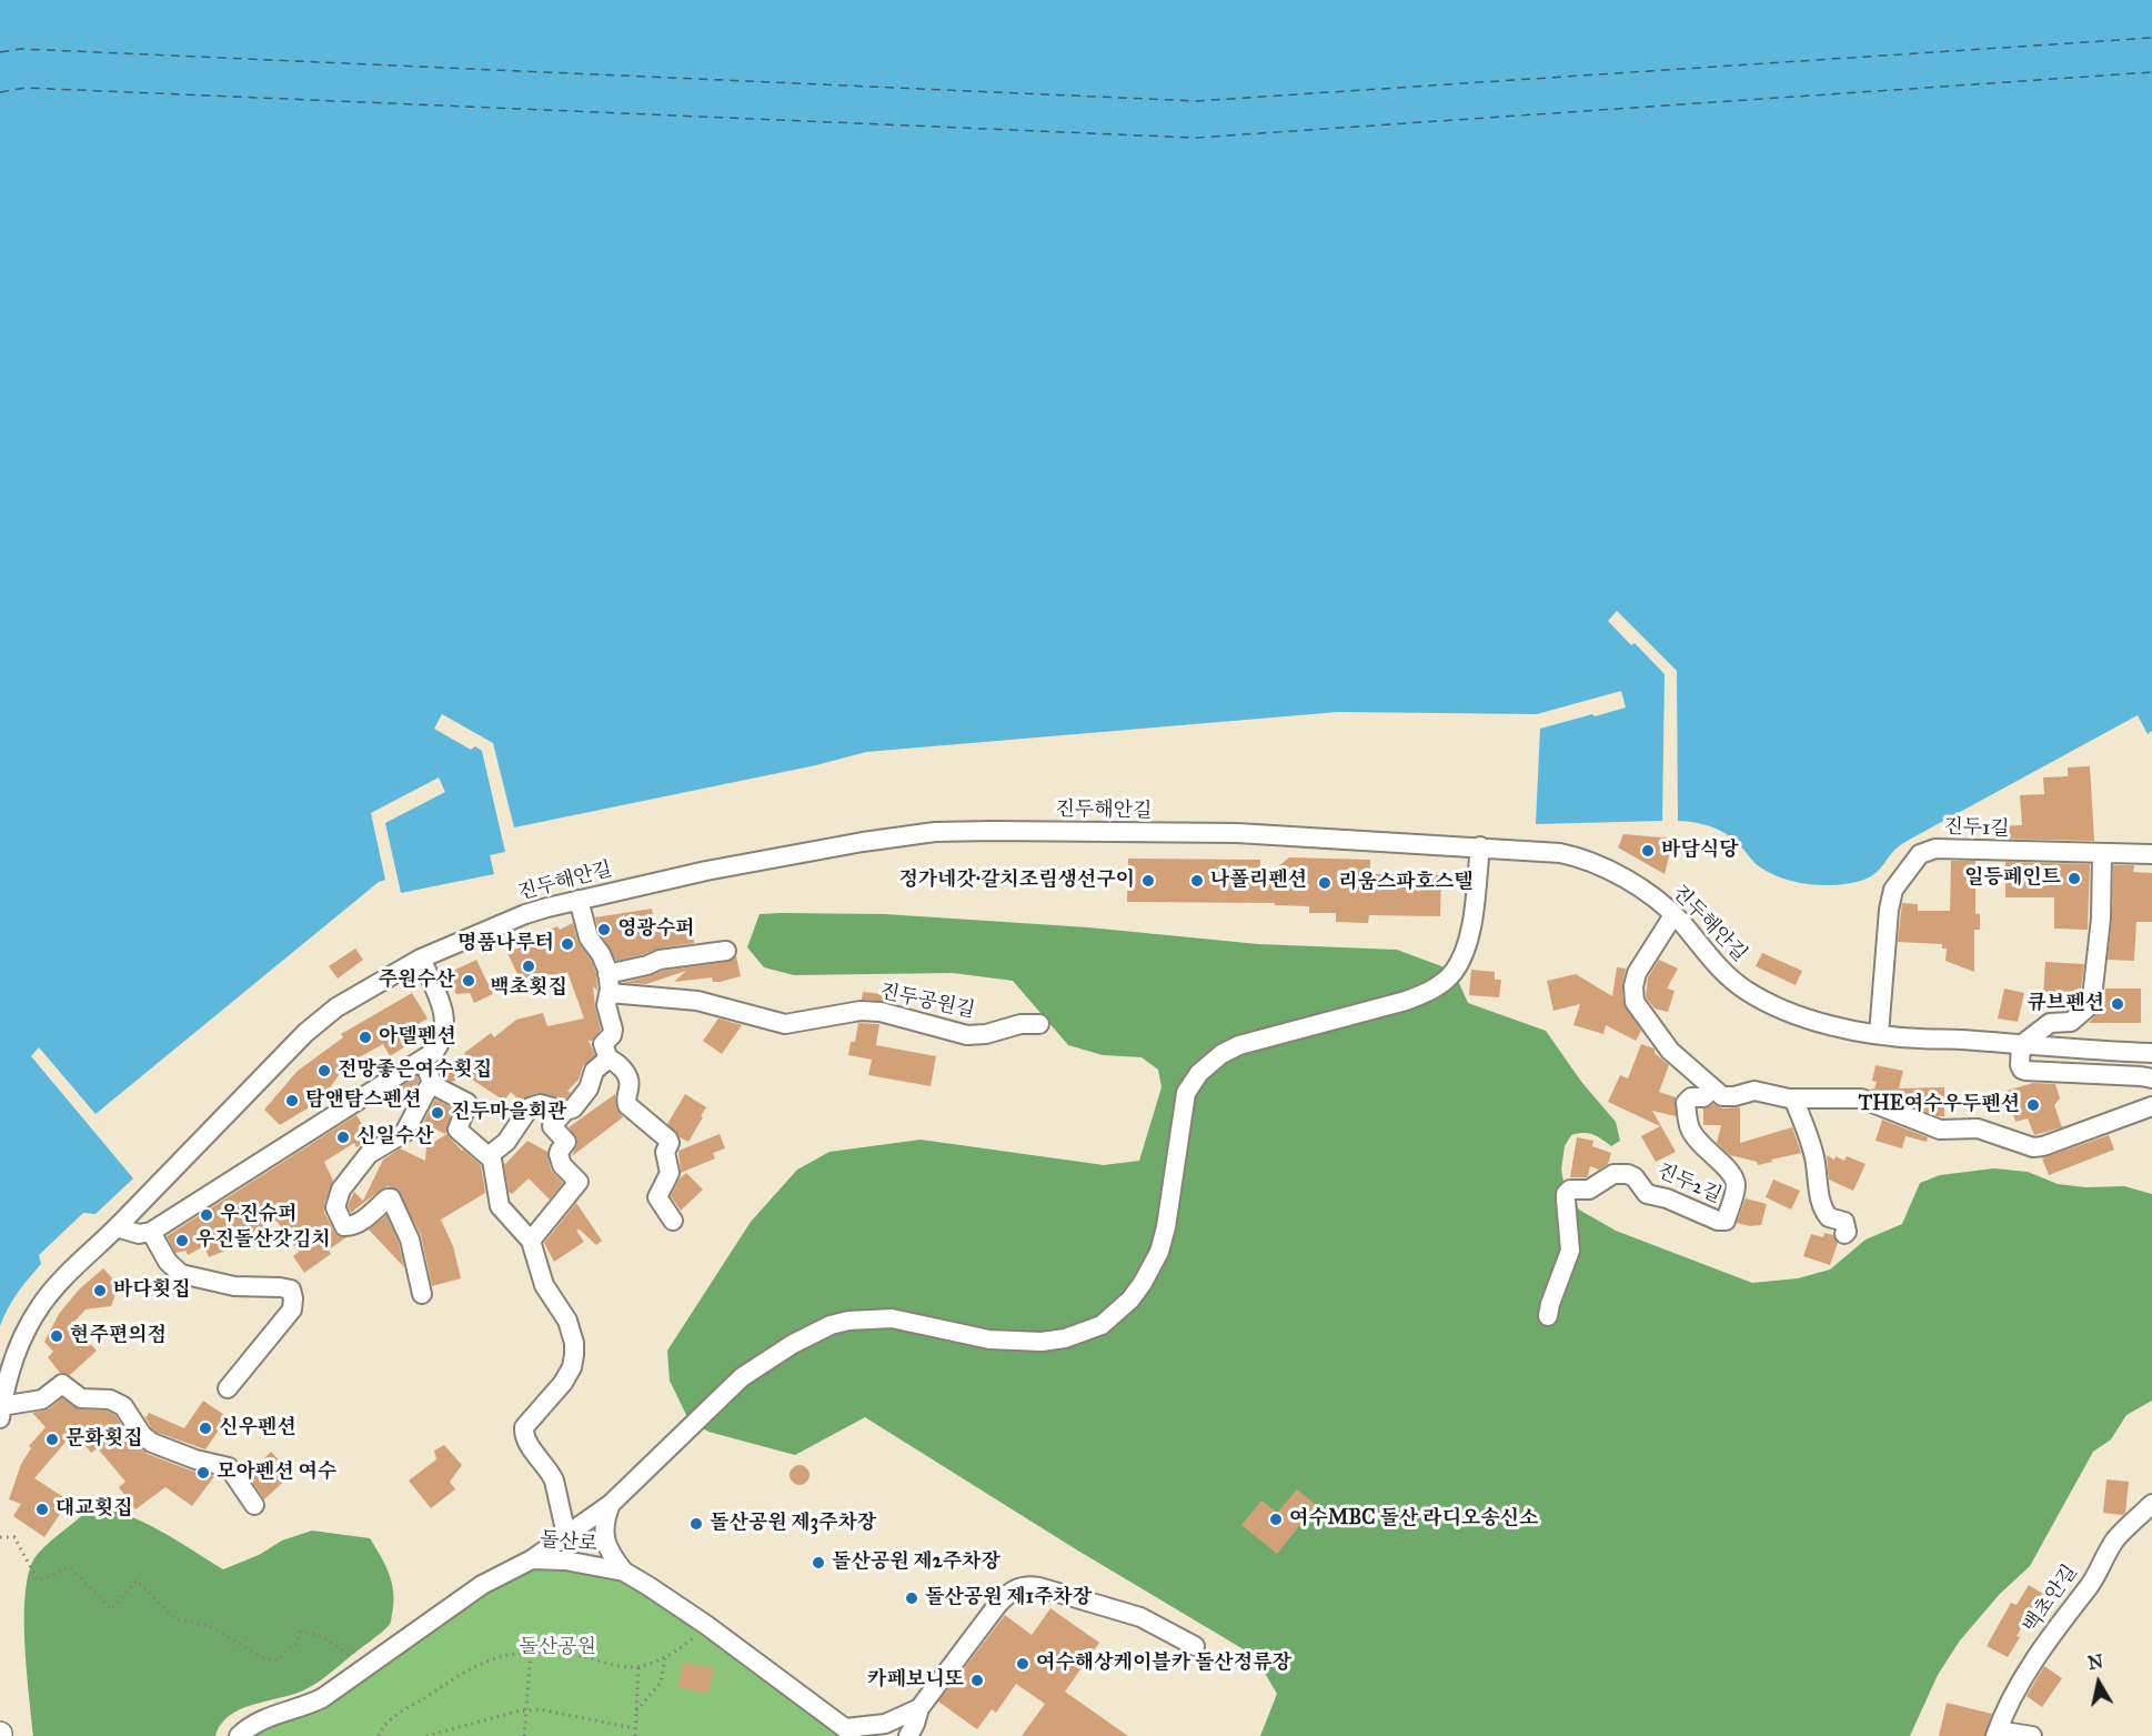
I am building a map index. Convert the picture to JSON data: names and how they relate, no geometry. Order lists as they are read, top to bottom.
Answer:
{
  "streets": {
    "street": [
      "진두해안길",
      "진두1길",
      "진두공원길",
      "진두2길",
      "돌산로",
      "백초안길"
    ]
  },
  "crossings": [
    ["진두해안길", "진두1길"]
  ],
  "parks": ["돌산공원"],
  "places": [
    "바담식당",
    "일등페인트",
    "정가네갓·갈치조림생선구이",
    "나폴리펜션",
    "리움스파호스텔",
    "영광수퍼",
    "명품나루터",
    "백초횟집",
    "주원수산",
    "큐브펜션",
    "아델펜션",
    "전망좋은여수횟집",
    "탐앤탐스펜션",
    "THE여수우두펜션",
    "진두마을회관",
    "신일수산",
    "우진슈퍼",
    "우진돌산갓김치",
    "바다횟집",
    "현주편의점",
    "신우펜션",
    "문화횟집",
    "모아펜션 여수",
    "대교횟집",
    "여수MBC 돌산 라디오송신소",
    "돌산공원 제3주차장",
    "돌산공원 제2주차장",
    "돌산공원 제1주차장",
    "여수해상케이블카 돌산정류장",
    "카페보니또"
  ],
  "north": "top"
}
